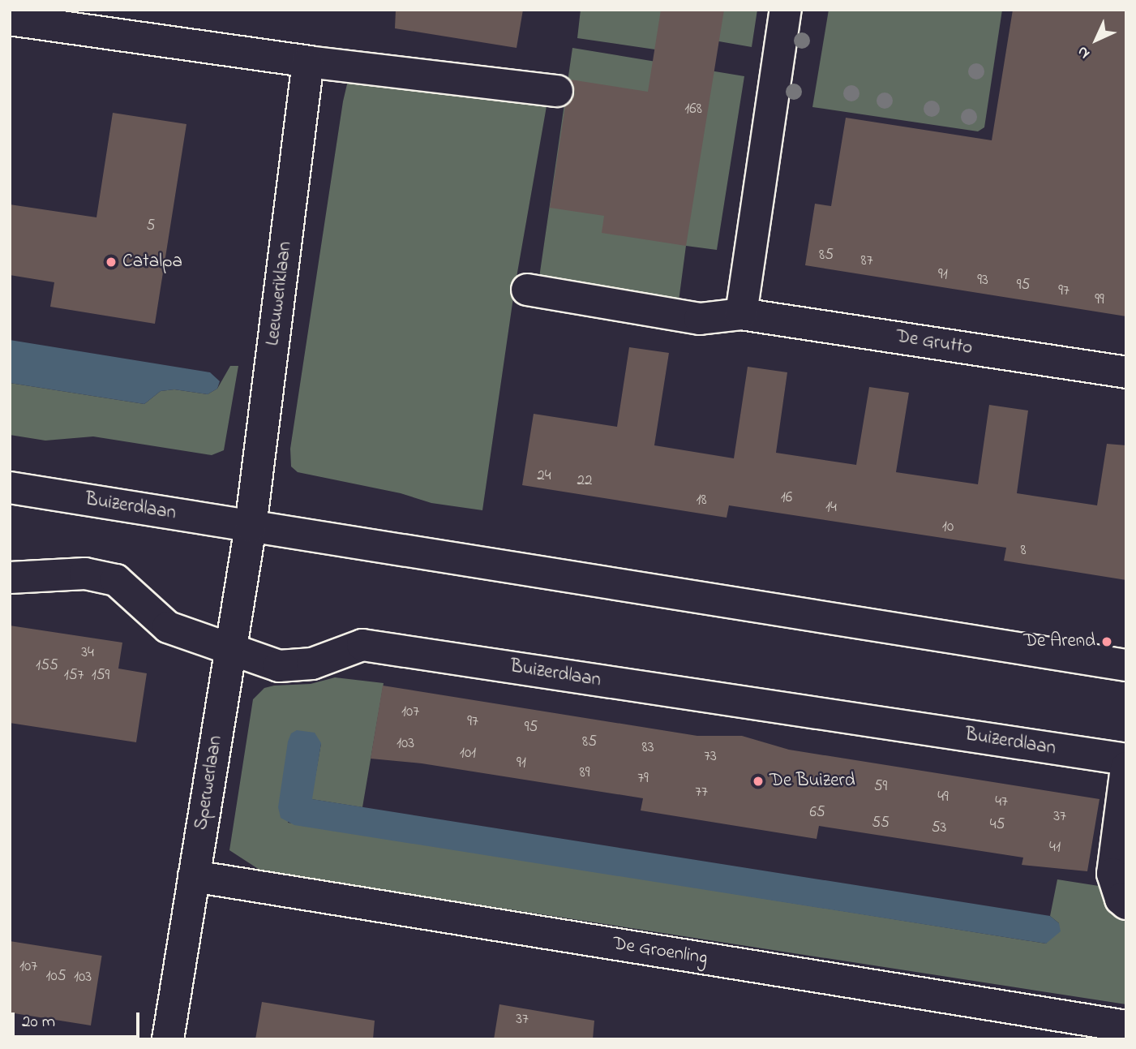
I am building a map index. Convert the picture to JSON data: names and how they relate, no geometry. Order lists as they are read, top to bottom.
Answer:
{
  "streets": {
    "street": [
      "Leeuweriklaan",
      "De Grutto",
      "Buizerdlaan",
      "Sperwerlaan",
      "De Groenling"
    ]
  },
  "crossings": [
    ["Leeuweriklaan", "Buizerdlaan"],
    ["Leeuweriklaan", "Sperwerlaan"],
    ["Buizerdlaan", "Sperwerlaan"],
    ["Sperwerlaan", "De Groenling"]
  ],
  "places": ["Catalpa", "De Arend", "De Buizerd"],
  "house_numbers": [
    "168",
    "5",
    "85",
    "87",
    "91",
    "93",
    "95",
    "97",
    "99",
    "24",
    "22",
    "16",
    "18",
    "14",
    "10",
    "8",
    "34",
    "155",
    "157",
    "159",
    "107",
    "97",
    "95",
    "85",
    "103",
    "83",
    "101",
    "73",
    "91",
    "89",
    "79",
    "59",
    "77",
    "49",
    "47",
    "65",
    "37",
    "55",
    "45",
    "53",
    "41",
    "107",
    "105",
    "103",
    "37"
  ],
  "scale_bar": "20 m",
  "north": "bottom left"
}
